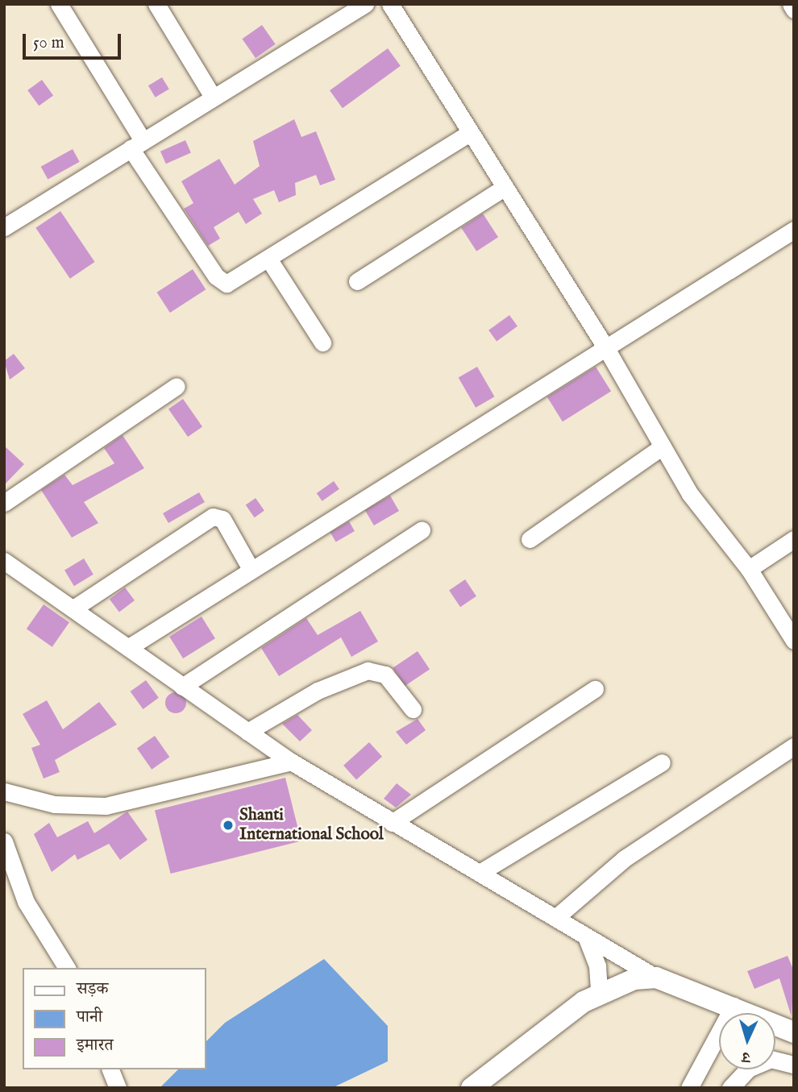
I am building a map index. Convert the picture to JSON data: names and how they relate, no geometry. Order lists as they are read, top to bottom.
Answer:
{
  "places": ["Shanti International School"],
  "legend": ["सड़क", "पानी", "इमारत"],
  "scale_bar": "50 m",
  "north": "bottom"
}
